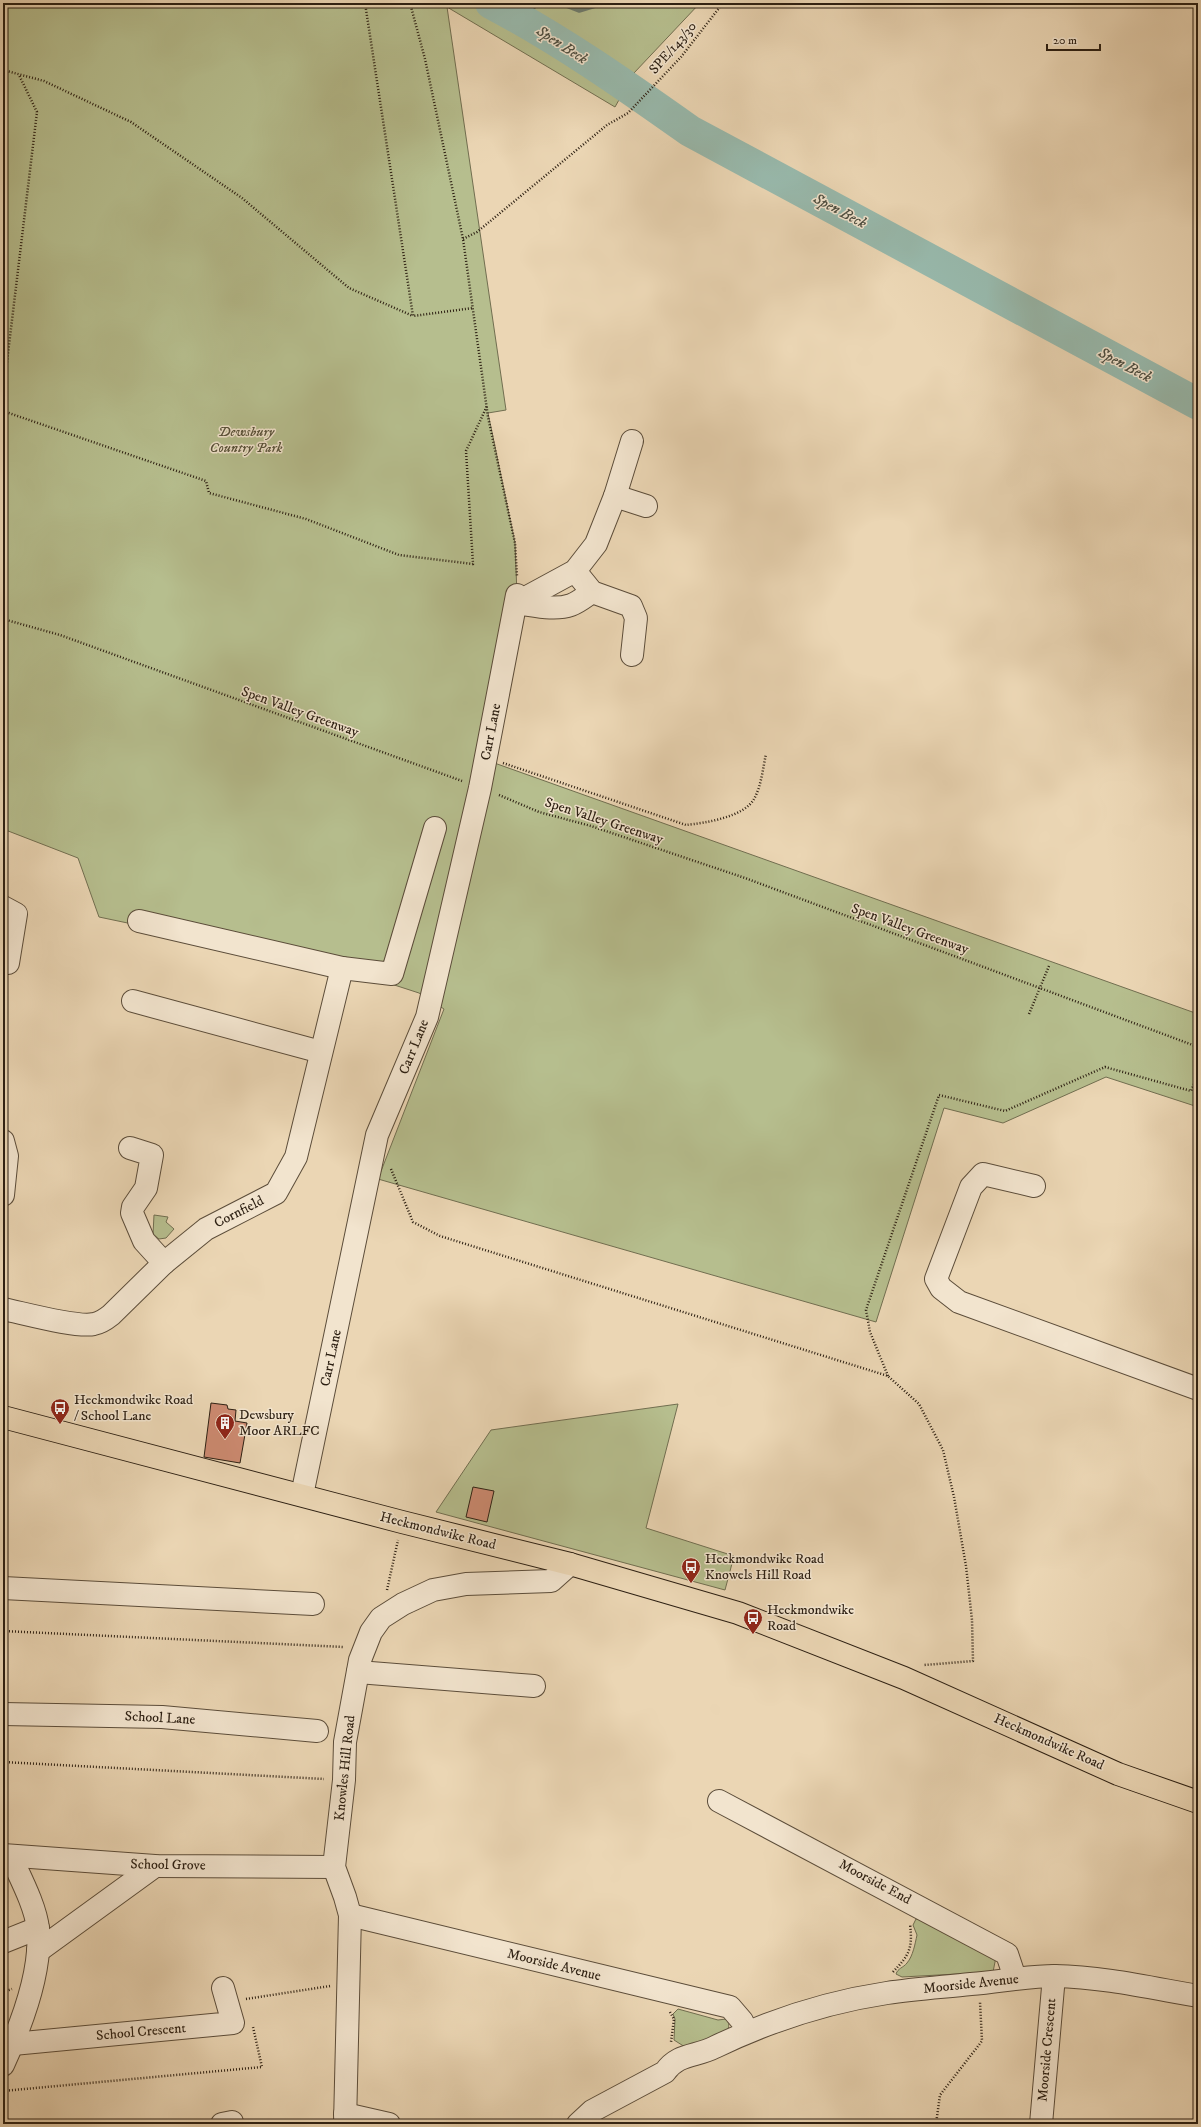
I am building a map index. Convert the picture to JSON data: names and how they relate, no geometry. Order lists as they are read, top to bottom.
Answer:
{
  "streets": {
    "main road": ["Heckmondwike Road"],
    "street": [
      "Carr Lane",
      "Cornfield",
      "School Lane",
      "Knowles Hill Road",
      "School Grove",
      "Moorside End",
      "Moorside Avenue",
      "School Crescent",
      "Moorside Crescent"
    ],
    "path": ["SPE/143/30", "Spen Valley Greenway"]
  },
  "crossings": [
    ["Spen Valley Greenway", "Carr Lane"],
    ["Carr Lane", "Heckmondwike Road"],
    ["Heckmondwike Road", "Knowles Hill Road"],
    ["Knowles Hill Road", "School Grove"],
    ["Knowles Hill Road", "Moorside Avenue"],
    ["Moorside End", "Moorside Avenue"],
    ["Moorside Avenue", "Moorside Crescent"]
  ],
  "water": ["Spen Beck"],
  "parks": ["Dewsbury Country Park"],
  "places": {
    "bus stop": ["Heckmondwike Road / School Lane", "Heckmondwike Road Knowels Hill Road", "Heckmondwike Road"],
    "building": ["Dewsbury Moor ARLFC"]
  },
  "scale_bar": "20 m"
}
